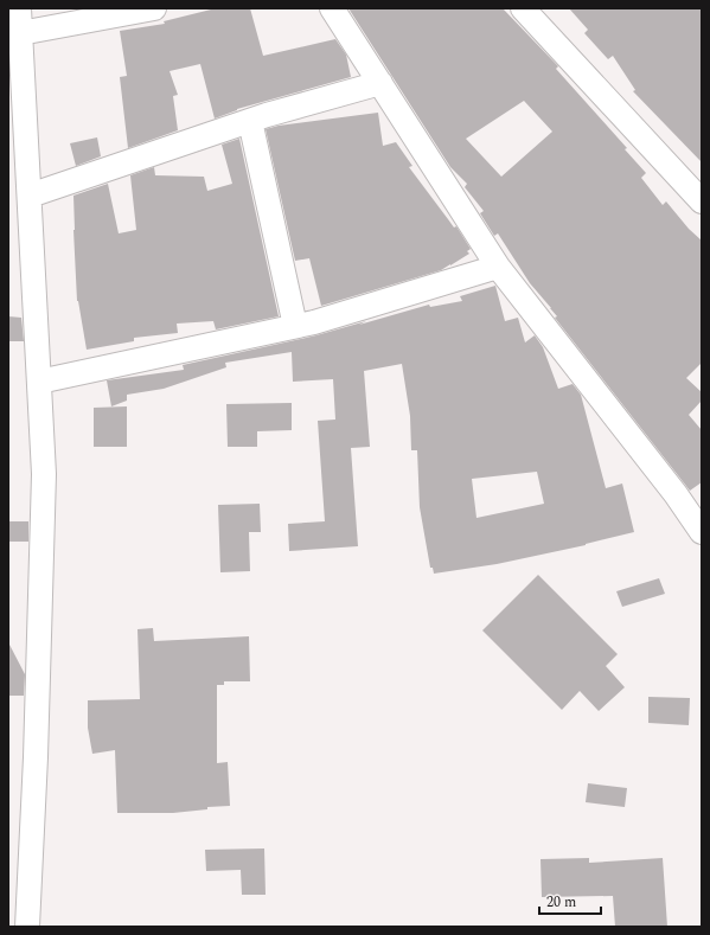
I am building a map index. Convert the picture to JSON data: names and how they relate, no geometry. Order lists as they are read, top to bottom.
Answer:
{
  "scale_bar": "20 m"
}
